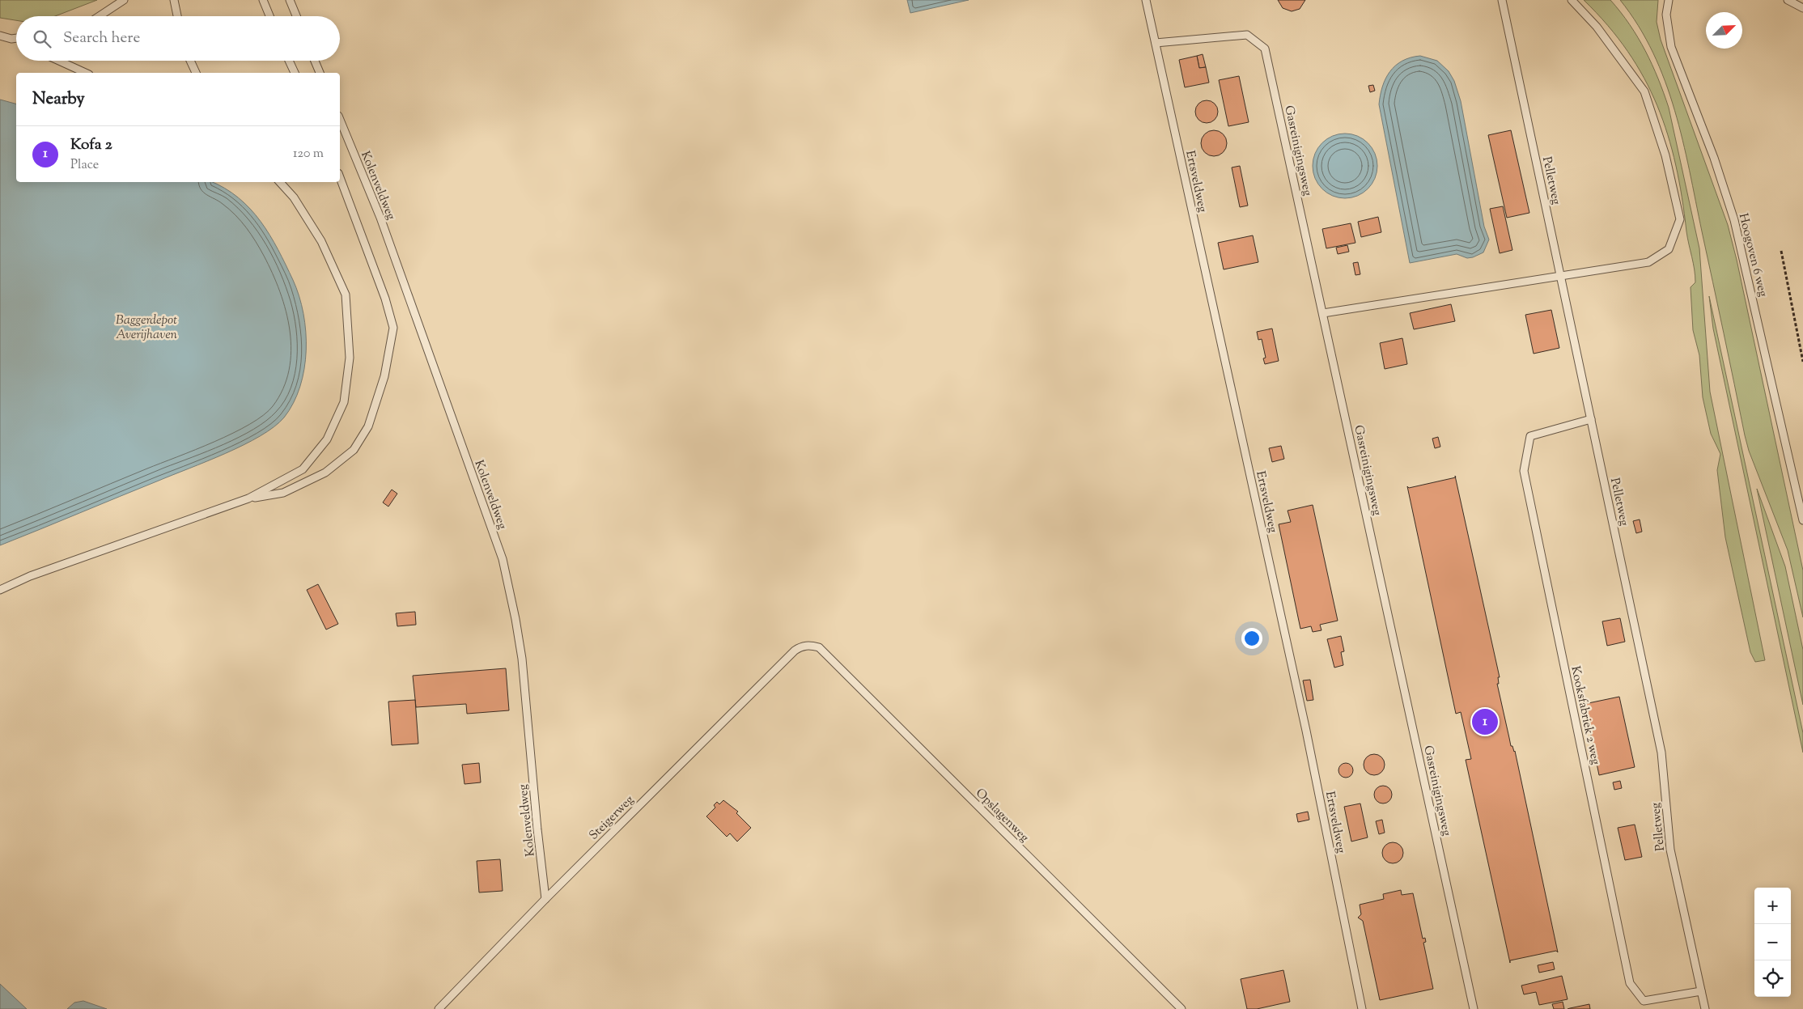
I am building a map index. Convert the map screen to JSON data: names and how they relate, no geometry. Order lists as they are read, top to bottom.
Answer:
{
  "streets": {
    "lane": [
      "Gasreinigingsweg",
      "Pelletweg",
      "Ertsveldweg",
      "Kolenveldweg",
      "Hoogoven 6 weg",
      "Kooksfabriek 2 weg",
      "Opslagenweg",
      "Steigerweg"
    ]
  },
  "crossings": [
    ["Gasreinigingsweg", "Ertsveldweg"],
    ["Pelletweg", "Kooksfabriek 2 weg"],
    ["Kolenveldweg", "Steigerweg"],
    ["Opslagenweg", "Steigerweg"]
  ],
  "water": ["Baggerdepot Averijhaven"],
  "north": "top right",
  "page": {
    "search": "Search here",
    "heading": "Nearby",
    "list": [
      {
        "mark": "1",
        "name": "Kofa 2",
        "note": "Place",
        "value": "120 m"
      }
    ],
    "pins": "1",
    "map_buttons": ["+", "−"]
  }
}
